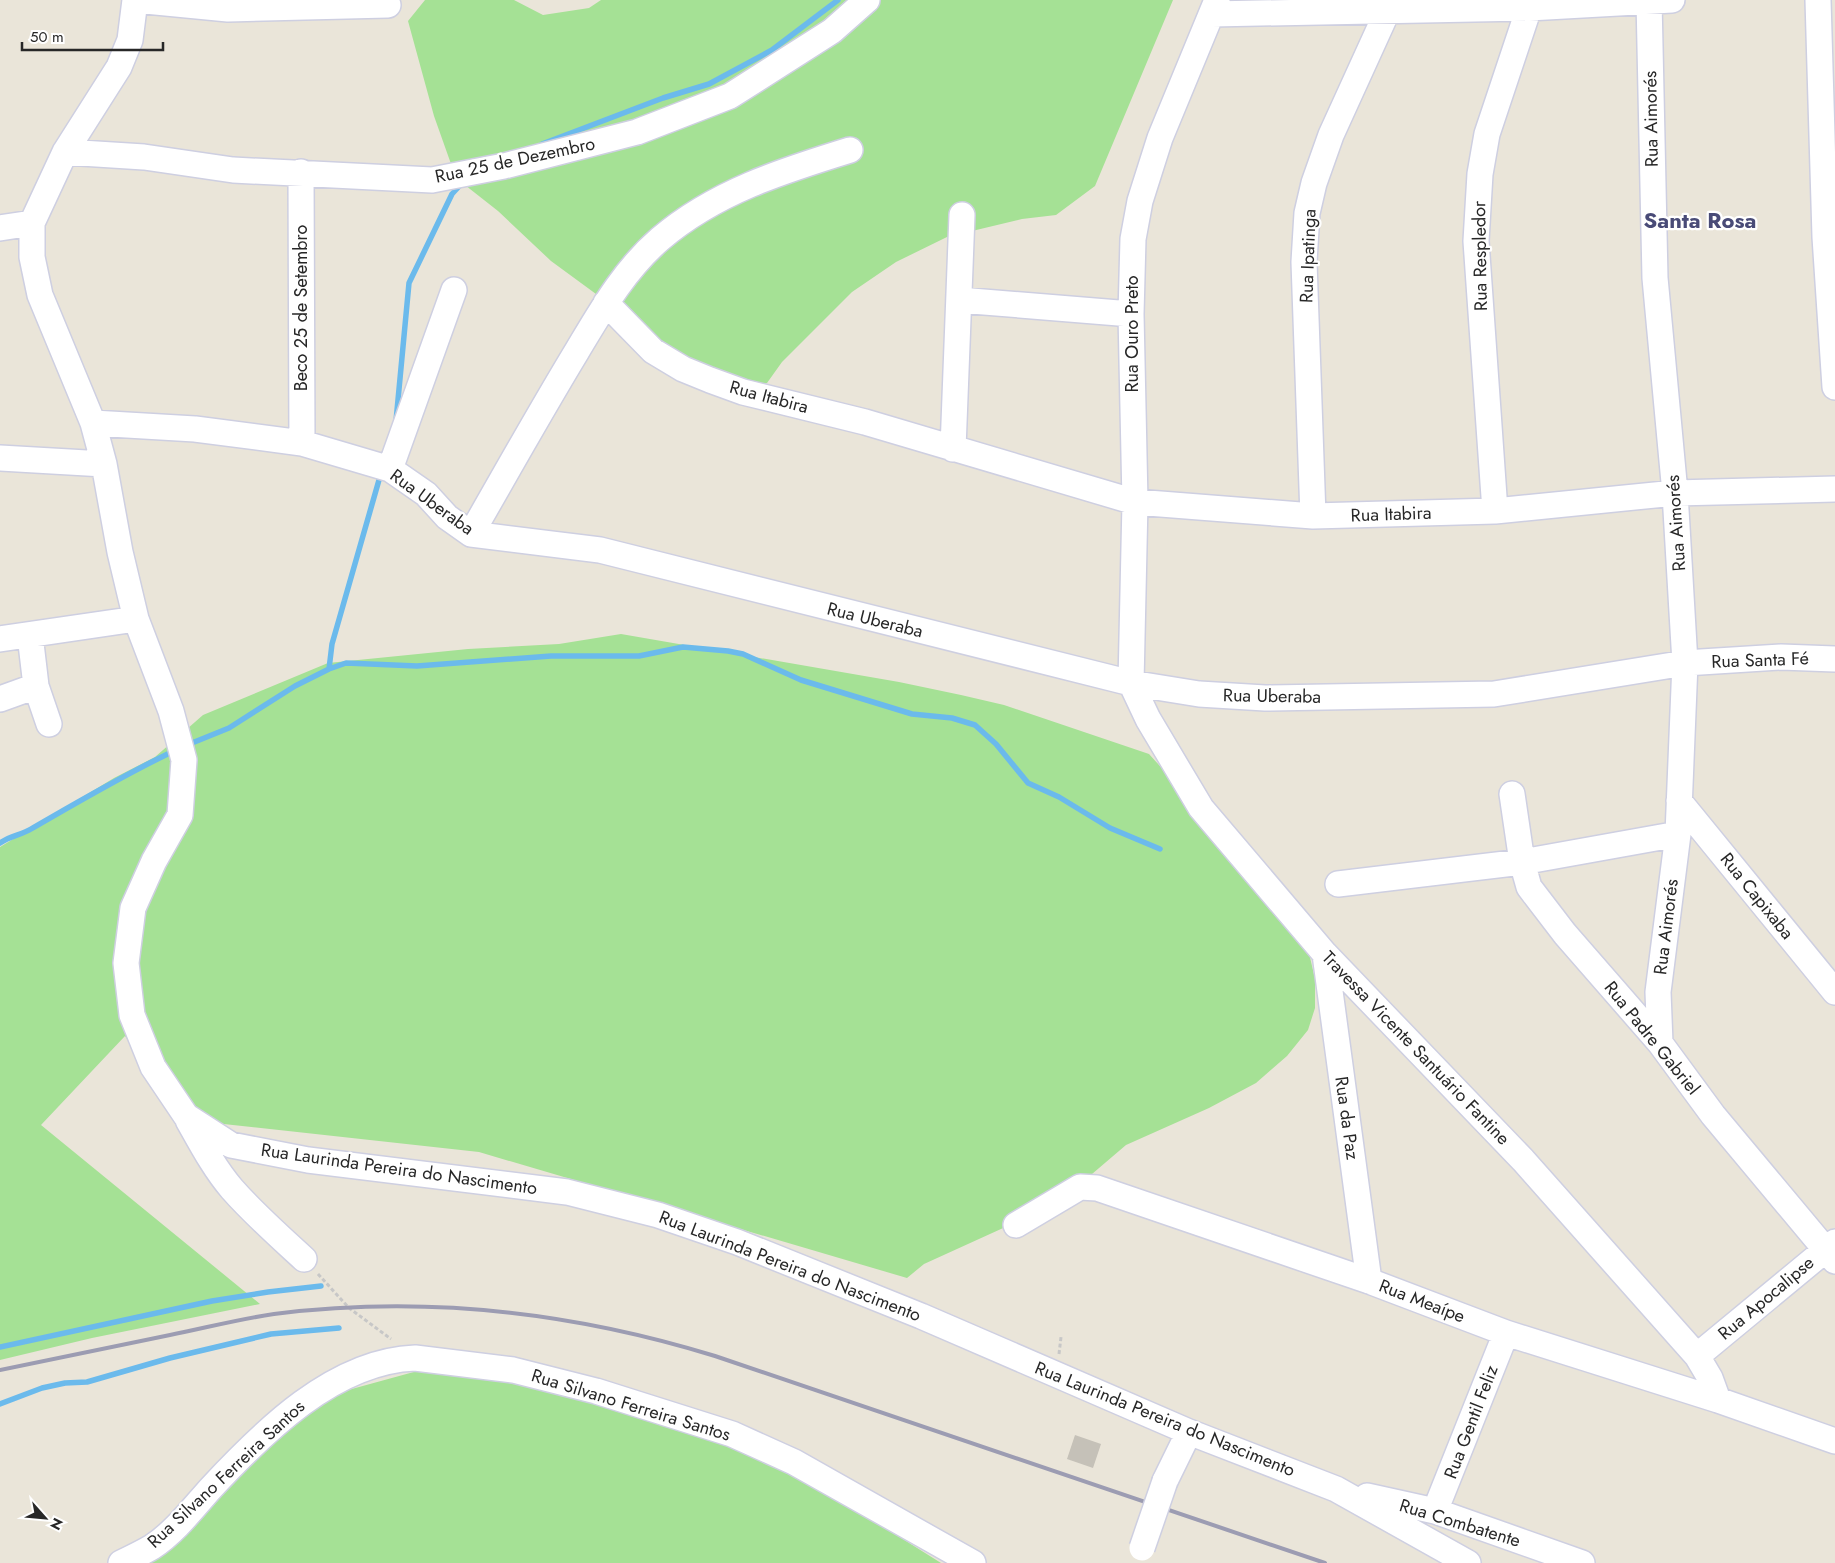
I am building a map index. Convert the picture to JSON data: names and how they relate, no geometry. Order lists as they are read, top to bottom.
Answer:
{
  "streets": {
    "street": [
      "Rua Aimorés",
      "Rua 25 de Dezembro",
      "Rua Ipatinga",
      "Rua Respledor",
      "Beco 25 de Setembro",
      "Rua Ouro Preto",
      "Rua Itabira",
      "Rua Uberaba",
      "Rua Santa Fé",
      "Rua Capixaba",
      "Rua Padre Gabriel",
      "Travessa Vicente Santuário Fantine",
      "Rua da Paz",
      "Rua Laurinda Pereira do Nascimento",
      "Rua Apocalipse",
      "Rua Meaípe",
      "Rua Silvano Ferreira Santos",
      "Rua Gentil Feliz",
      "Rua Combatente"
    ]
  },
  "crossings": [
    ["Rua Aimorés", "Rua Itabira"],
    ["Rua Aimorés", "Rua Uberaba"],
    ["Rua Aimorés", "Rua Santa Fé"],
    ["Rua Aimorés", "Rua Capixaba"],
    ["Rua Aimorés", "Rua Padre Gabriel"],
    ["Rua 25 de Dezembro", "Beco 25 de Setembro"],
    ["Rua 25 de Dezembro", "Rua Laurinda Pereira do Nascimento"],
    ["Rua Ipatinga", "Rua Itabira"],
    ["Rua Respledor", "Rua Itabira"],
    ["Beco 25 de Setembro", "Rua Uberaba"],
    ["Rua Ouro Preto", "Rua Itabira"],
    ["Rua Ouro Preto", "Rua Uberaba"],
    ["Rua Ouro Preto", "Travessa Vicente Santuário Fantine"],
    ["Rua Uberaba", "Rua Santa Fé"],
    ["Rua Uberaba", "Travessa Vicente Santuário Fantine"],
    ["Rua Uberaba", "Rua Laurinda Pereira do Nascimento"],
    ["Rua Padre Gabriel", "Rua Apocalipse"],
    ["Travessa Vicente Santuário Fantine", "Rua da Paz"],
    ["Travessa Vicente Santuário Fantine", "Rua Apocalipse"],
    ["Travessa Vicente Santuário Fantine", "Rua Meaípe"],
    ["Rua da Paz", "Rua Meaípe"],
    ["Rua Laurinda Pereira do Nascimento", "Rua Combatente"],
    ["Rua Meaípe", "Rua Gentil Feliz"],
    ["Rua Gentil Feliz", "Rua Combatente"]
  ],
  "districts": ["Santa Rosa"],
  "scale_bar": "50 m",
  "north": "bottom right"
}
